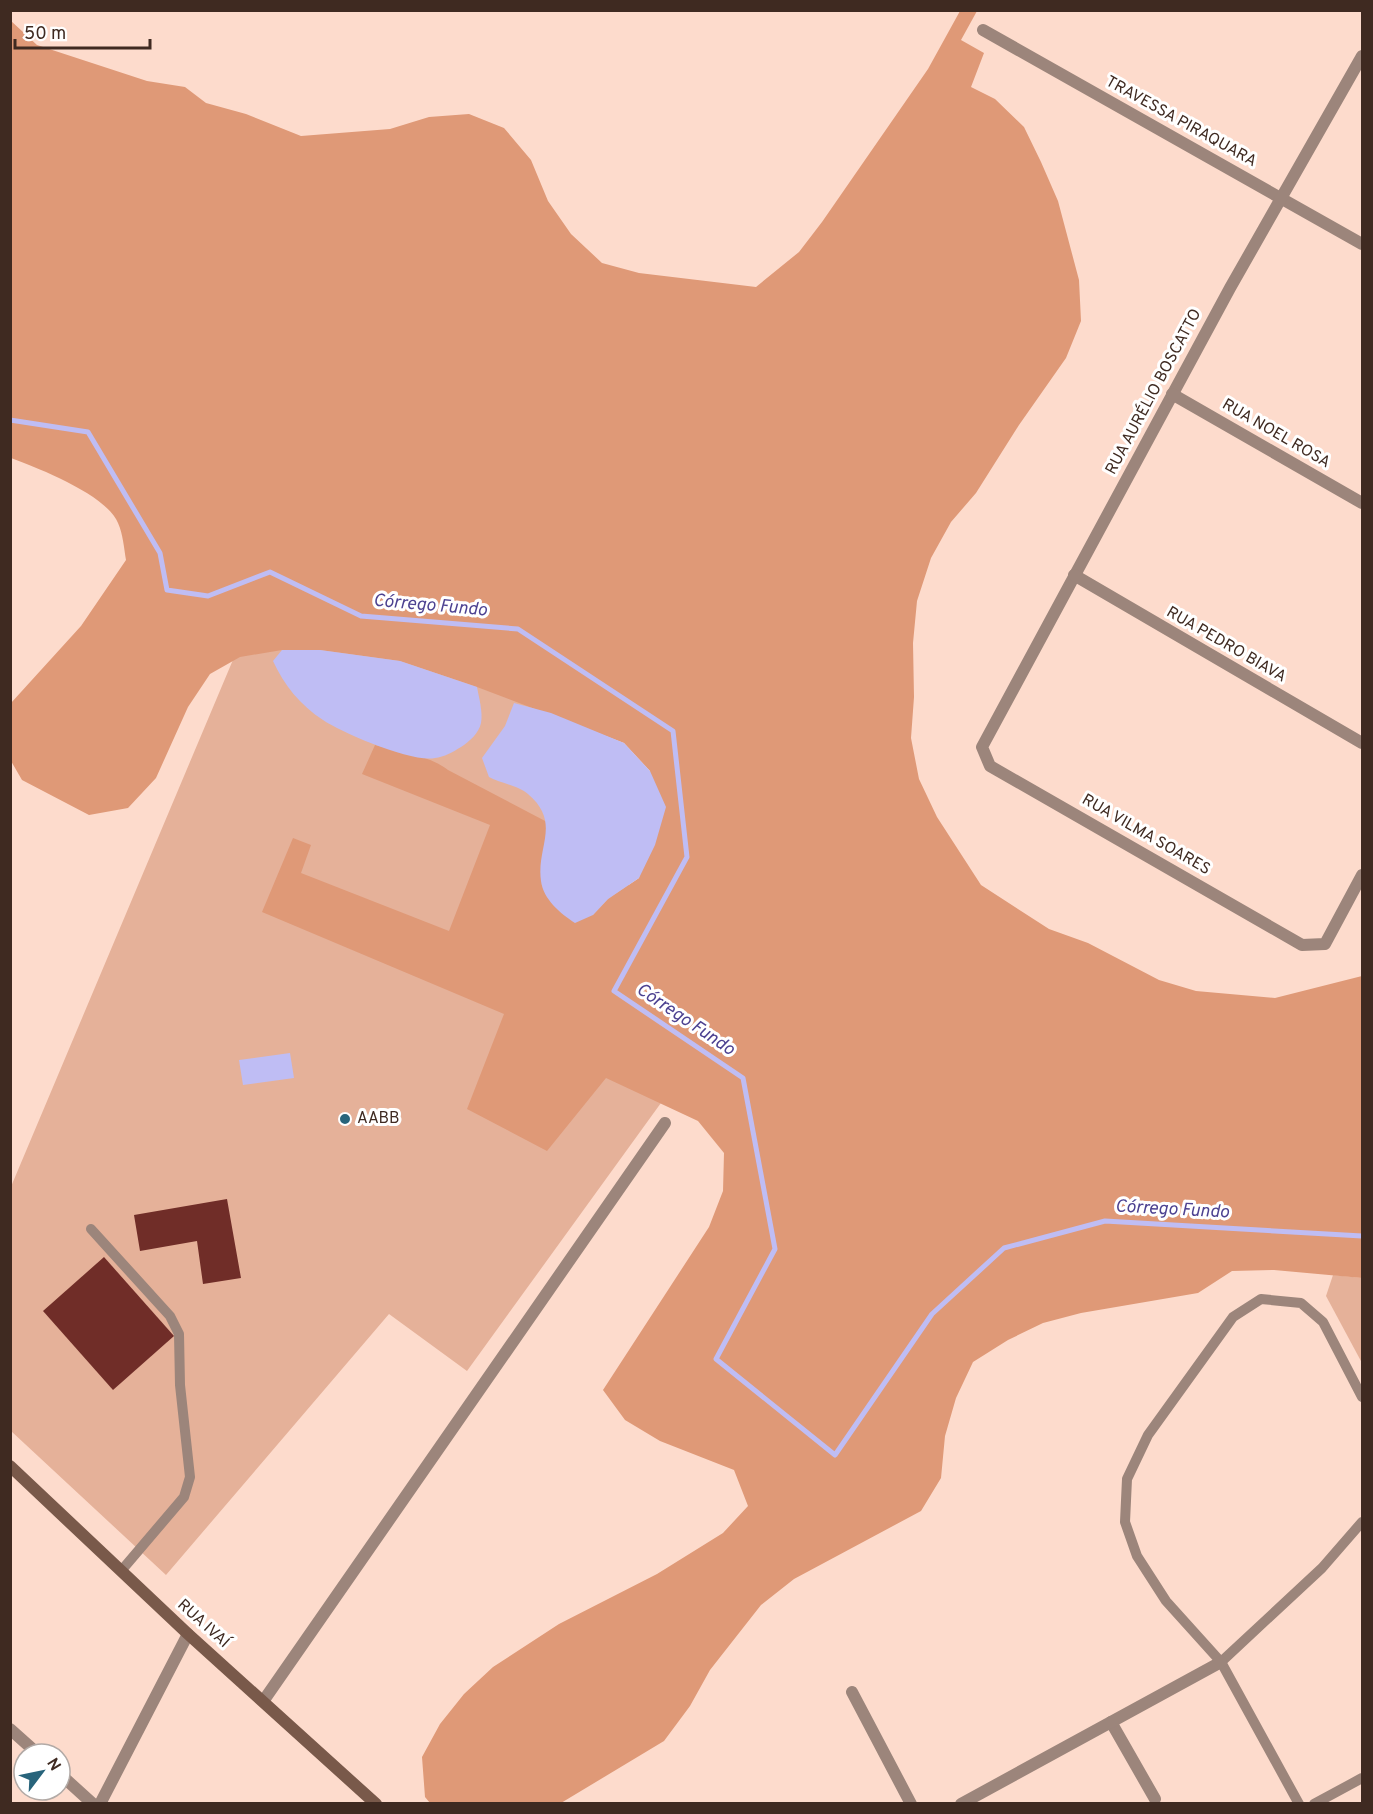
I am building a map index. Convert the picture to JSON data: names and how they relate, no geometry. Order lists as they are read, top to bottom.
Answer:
{
  "streets": {
    "main road": ["RUA IVAÍ"],
    "street": [
      "TRAVESSA PIRAQUARA",
      "RUA AURÉLIO BOSCATTO",
      "RUA NOEL ROSA",
      "RUA PEDRO BIAVA",
      "RUA VILMA SOARES"
    ]
  },
  "crossings": [
    ["TRAVESSA PIRAQUARA", "RUA AURÉLIO BOSCATTO"],
    ["RUA AURÉLIO BOSCATTO", "RUA NOEL ROSA"],
    ["RUA AURÉLIO BOSCATTO", "RUA PEDRO BIAVA"],
    ["RUA AURÉLIO BOSCATTO", "RUA VILMA SOARES"]
  ],
  "water": ["Córrego Fundo"],
  "places": ["AABB"],
  "scale_bar": "50 m",
  "north": "top right"
}
